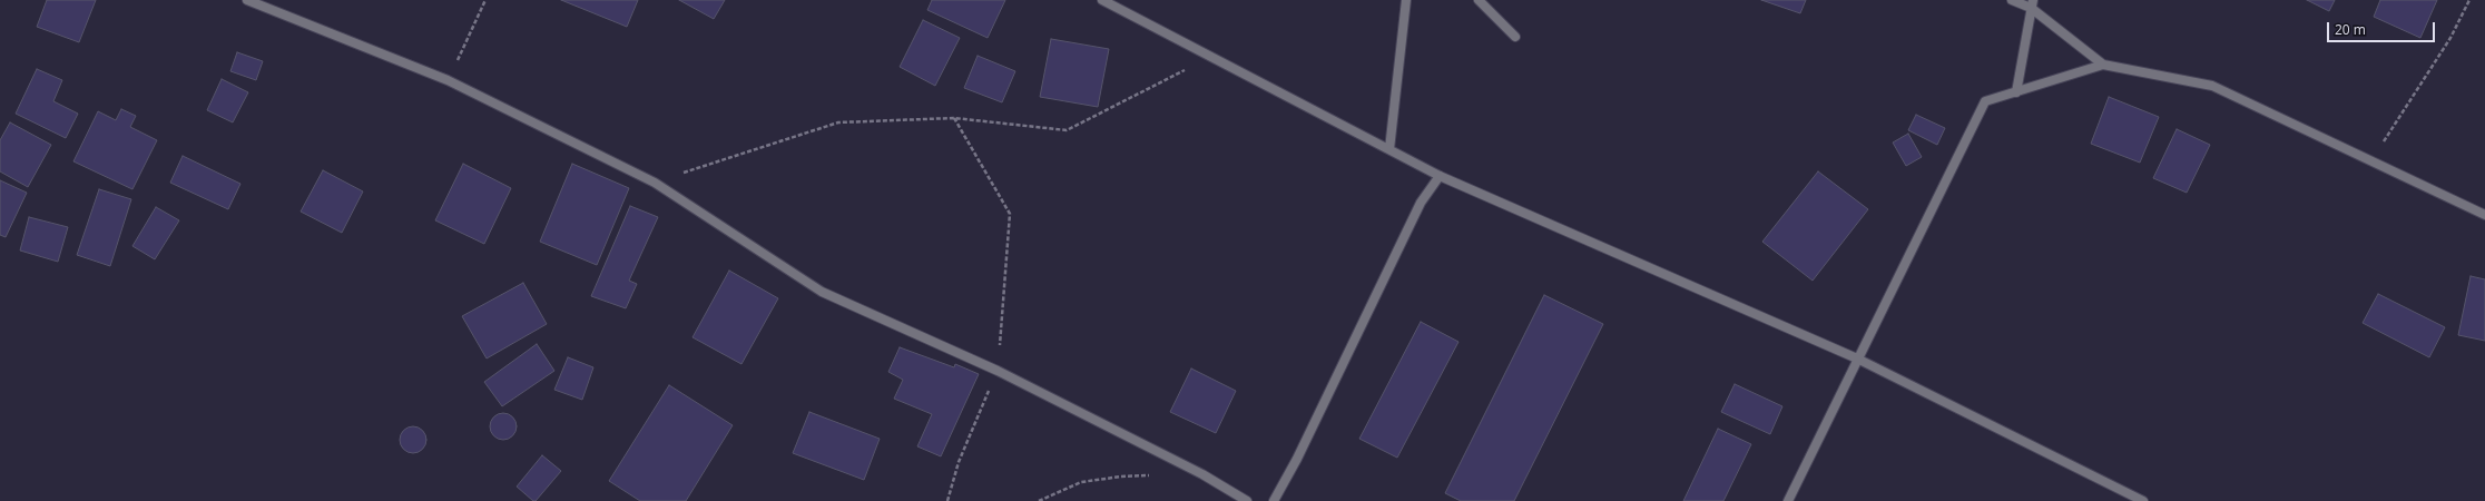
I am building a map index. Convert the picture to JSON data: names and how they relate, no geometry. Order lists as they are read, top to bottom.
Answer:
{
  "scale_bar": "20 m"
}
